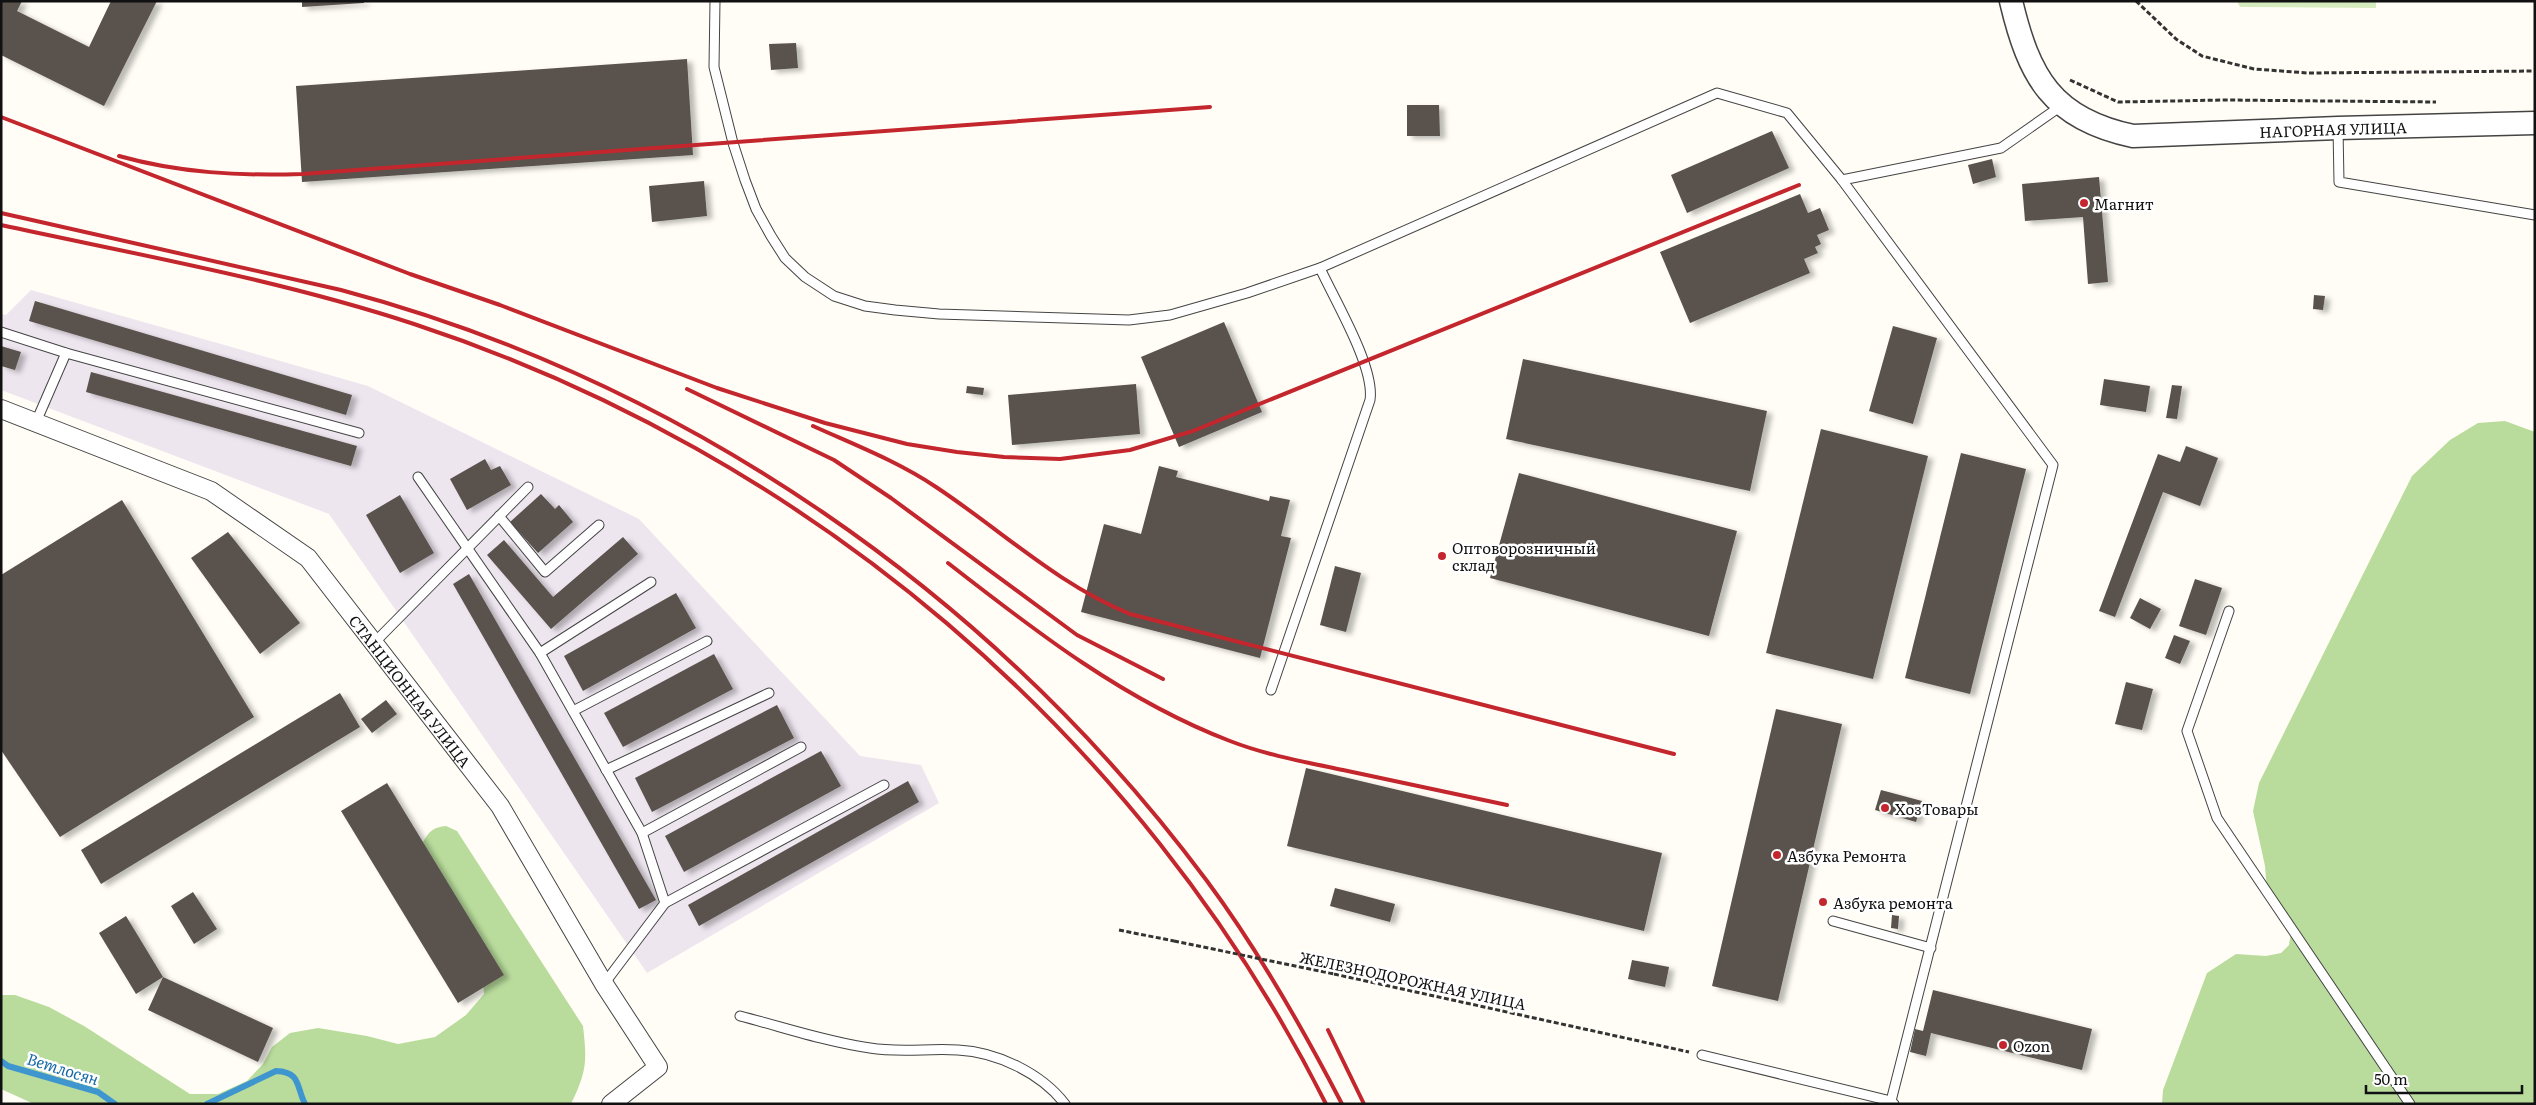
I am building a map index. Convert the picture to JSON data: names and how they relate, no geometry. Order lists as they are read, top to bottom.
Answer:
{
  "streets": {
    "street": ["НАГОРНАЯ УЛИЦА", "СТАНЦИОННАЯ УЛИЦА"],
    "path": ["ЖЕЛЕЗНОДОРОЖНАЯ УЛИЦА"]
  },
  "water": ["Ветлосян"],
  "places": [
    "Магнит",
    "Оптоворозничный склад",
    "ХозТовары",
    "Азбука Ремонта",
    "Азбука ремонта",
    "Ozon"
  ],
  "scale_bar": "50 m"
}
